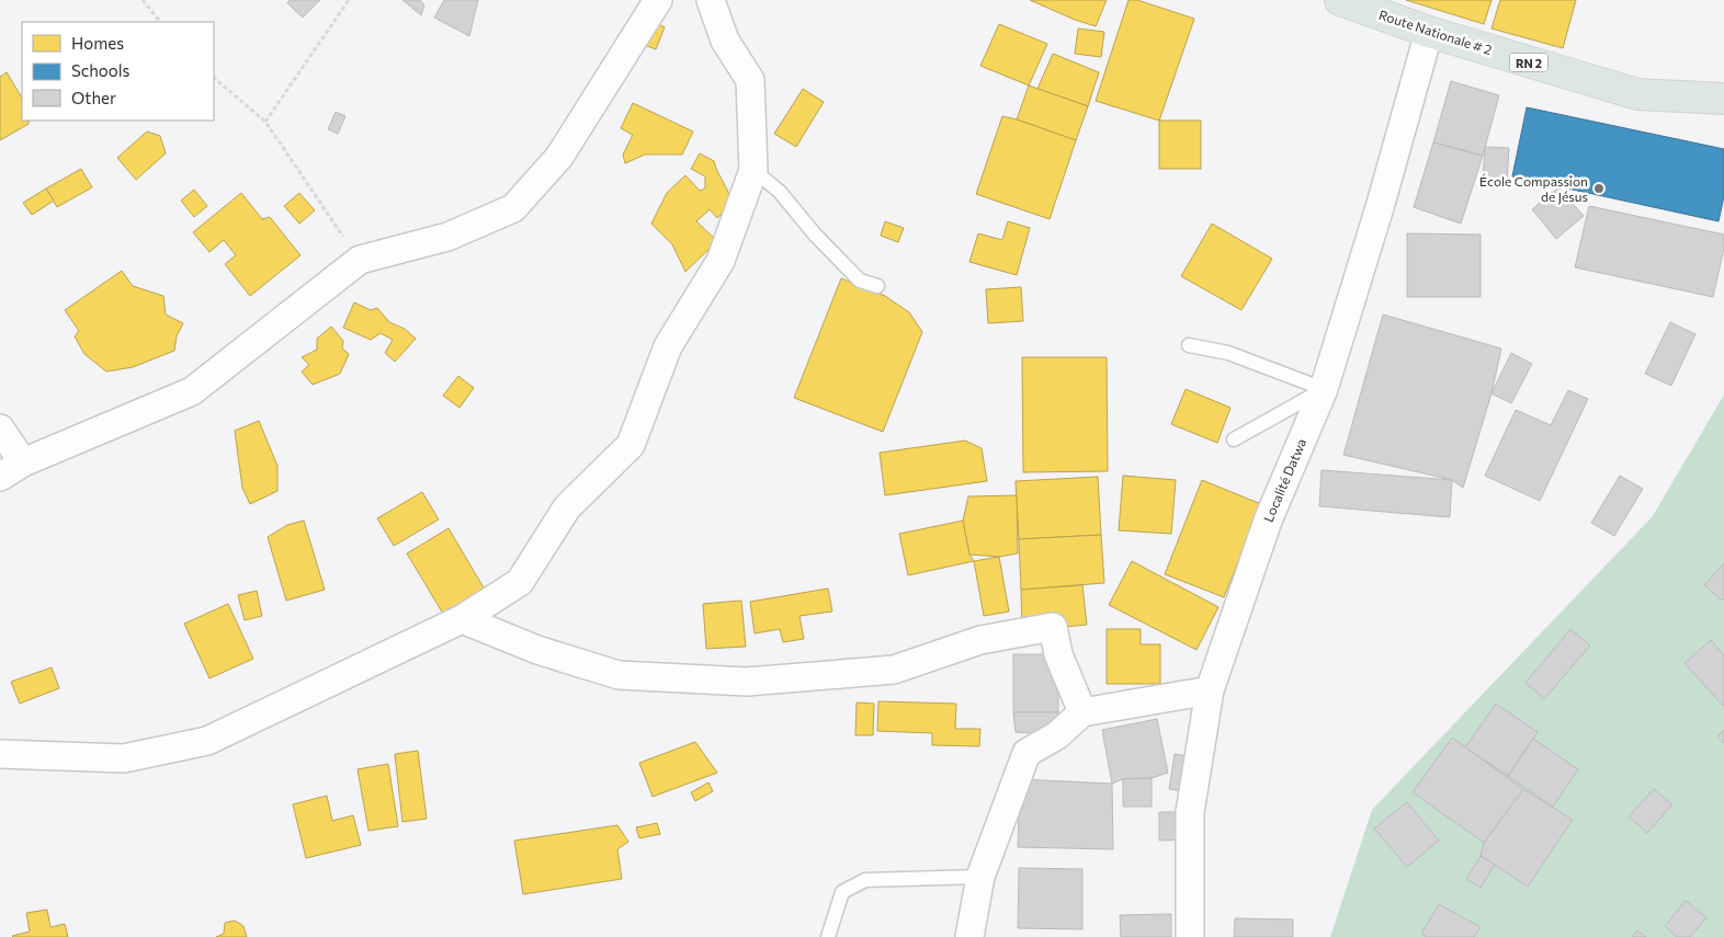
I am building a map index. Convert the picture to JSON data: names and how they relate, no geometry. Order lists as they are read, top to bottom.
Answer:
{
  "streets": {
    "main road": ["Route Nationale # 2", "RN 2"],
    "street": ["Localité Datwa"]
  },
  "crossings": [
    ["Route Nationale # 2", "Localité Datwa"]
  ],
  "places": ["École Compassion de Jésus"],
  "legend": ["Homes", "Schools", "Other"]
}
